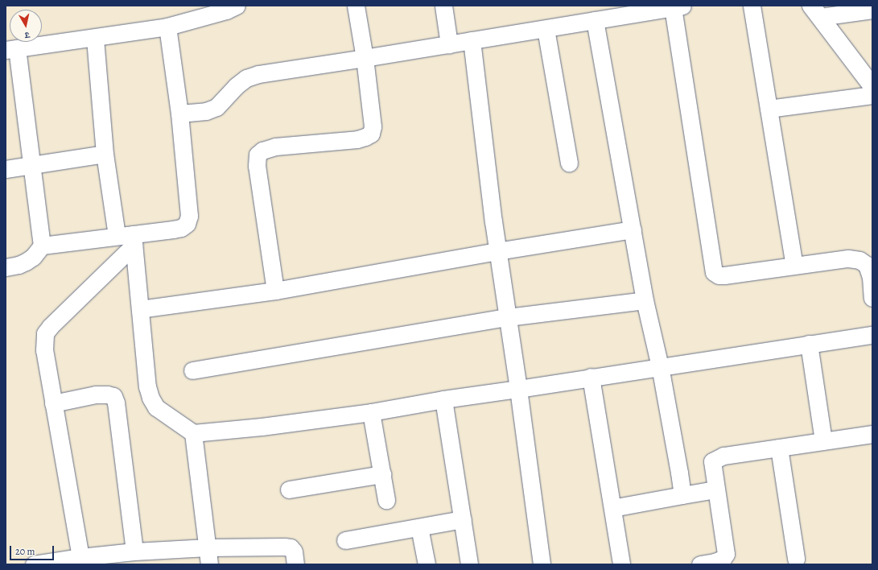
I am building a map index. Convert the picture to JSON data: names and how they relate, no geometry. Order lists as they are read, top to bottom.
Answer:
{
  "scale_bar": "20 m",
  "north": "bottom"
}
